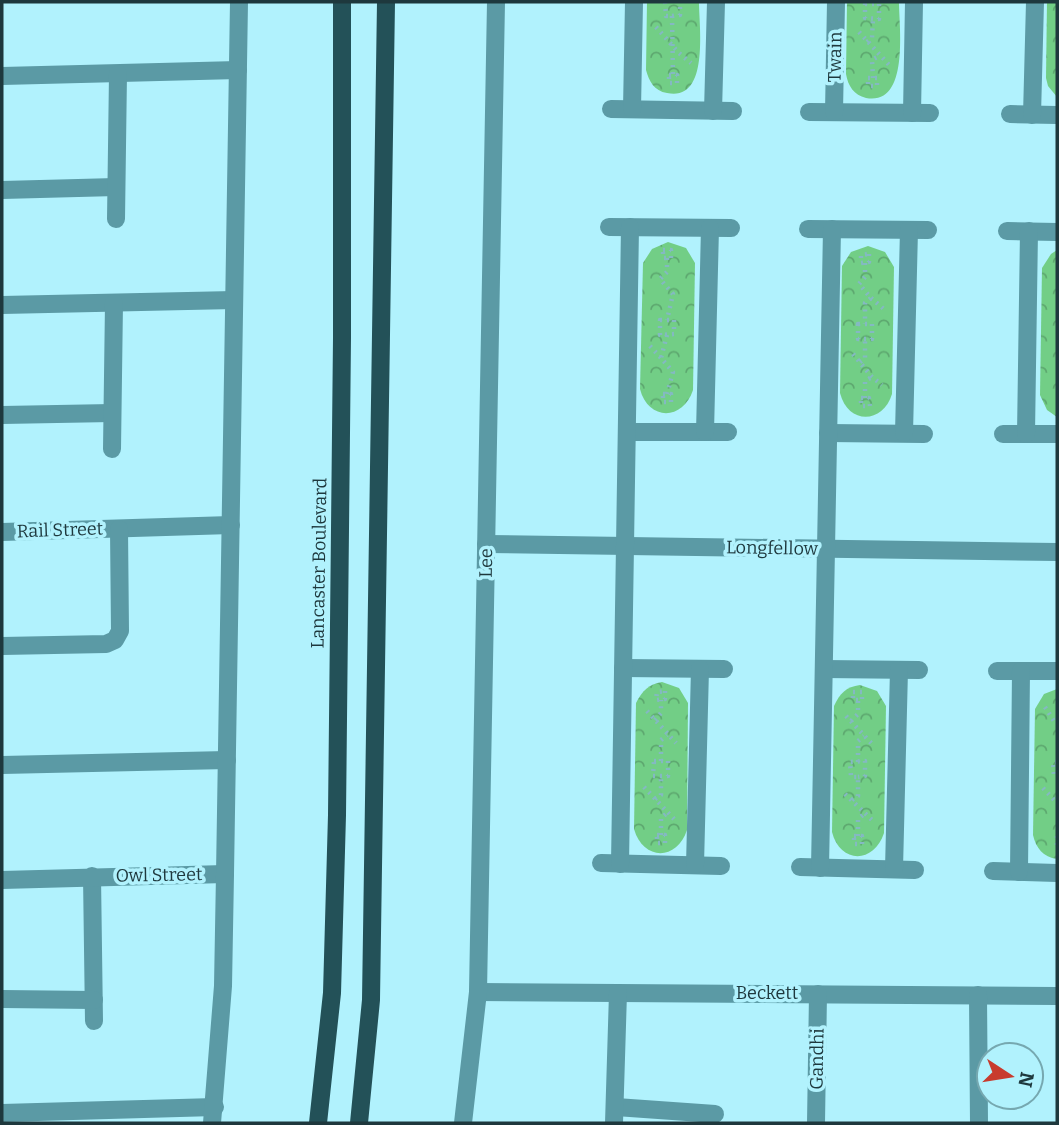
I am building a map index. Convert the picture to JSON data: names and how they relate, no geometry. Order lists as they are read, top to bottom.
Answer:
{
  "streets": {
    "main road": ["Lancaster Boulevard"],
    "street": [
      "Twain",
      "Rail Street",
      "Longfellow",
      "Lee",
      "Owl Street",
      "Beckett",
      "Gandhi"
    ]
  },
  "crossings": [
    ["Longfellow", "Lee"],
    ["Lee", "Beckett"],
    ["Beckett", "Gandhi"]
  ],
  "north": "right"
}
